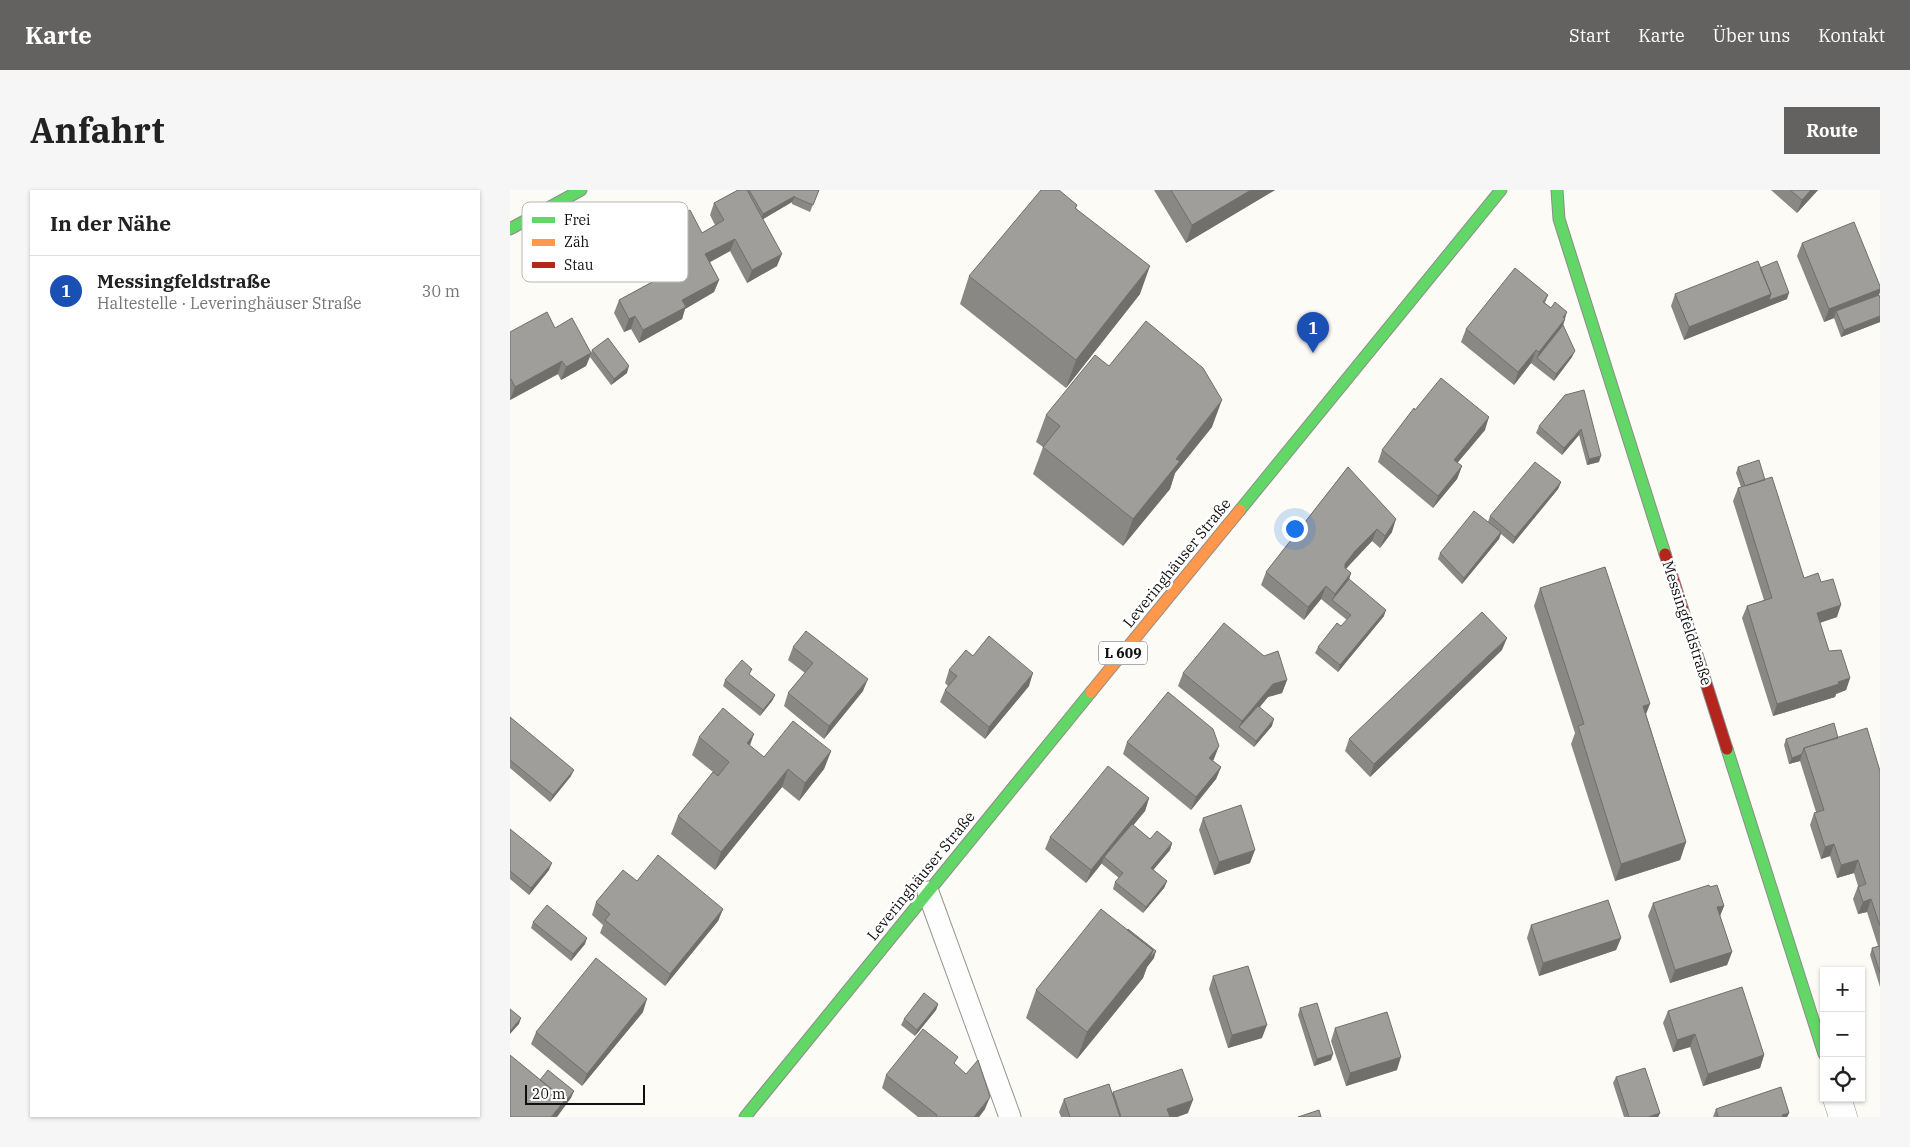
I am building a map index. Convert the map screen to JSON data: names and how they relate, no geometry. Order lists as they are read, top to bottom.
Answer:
{
  "streets": {
    "main road": ["Leveringhäuser Straße", "Messingfeldstraße", "L 609"]
  },
  "legend": ["Frei", "Zäh", "Stau"],
  "scale_bar": "20 m",
  "page": {
    "header": "Karte",
    "nav": [
      "Start",
      "Karte",
      "Über uns",
      "Kontakt"
    ],
    "title": "Anfahrt",
    "buttons": "Route",
    "heading": "In der Nähe",
    "list": [
      {
        "mark": "1",
        "name": "Messingfeldstraße",
        "note": "Haltestelle · Leveringhäuser Straße",
        "value": "30 m"
      }
    ],
    "pins": "1",
    "map_buttons": ["+", "−"],
    "scale": "20 m"
  }
}
